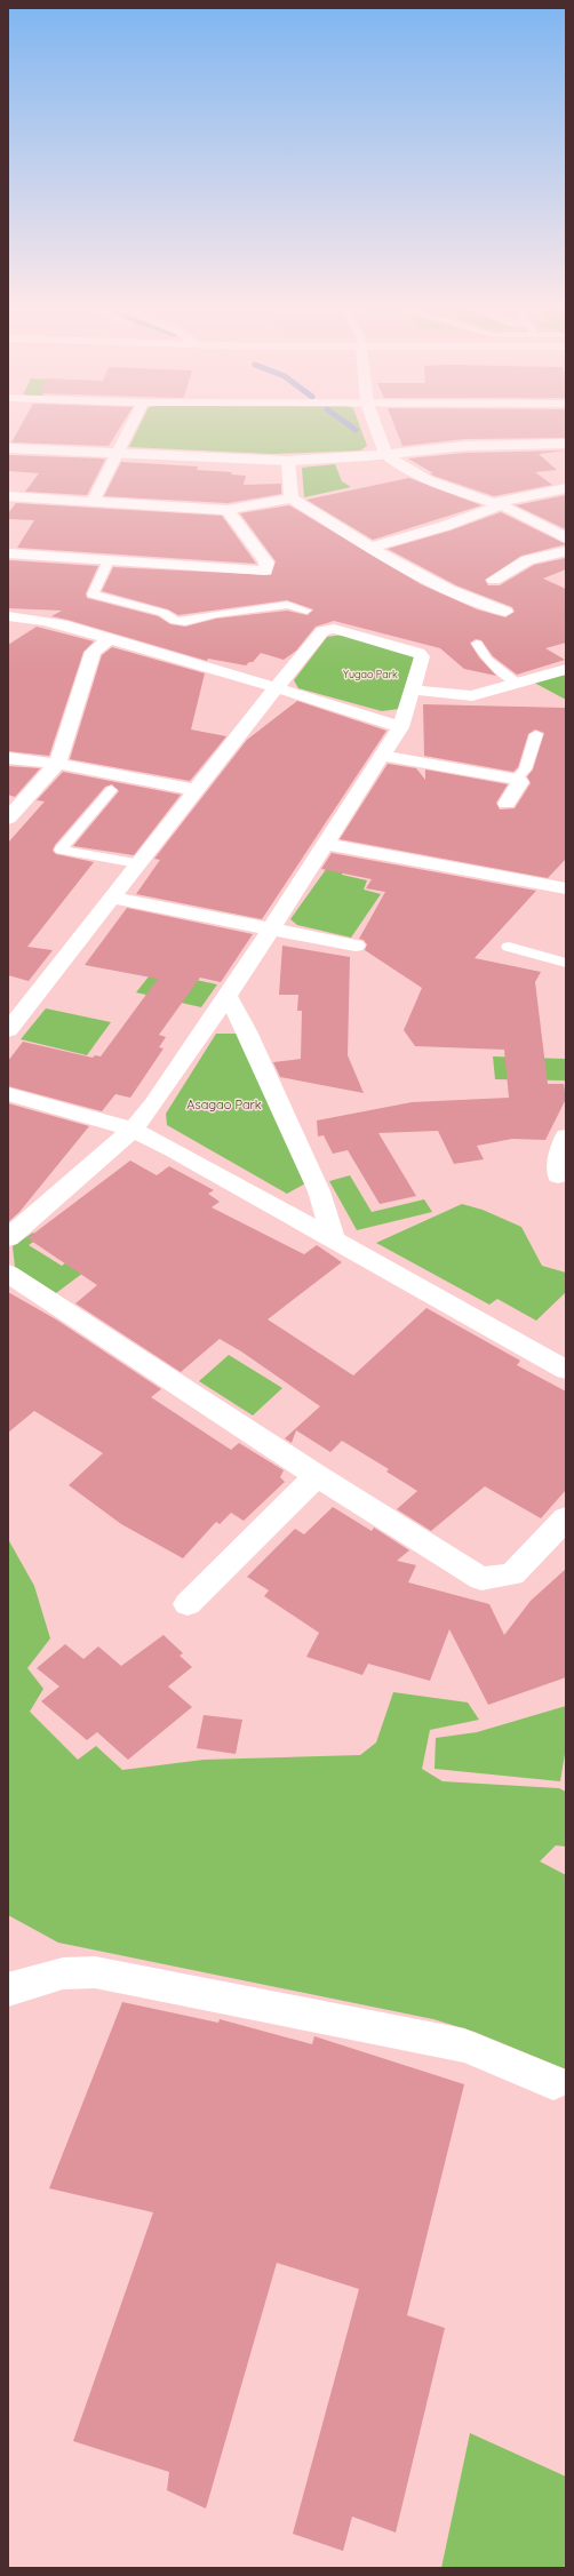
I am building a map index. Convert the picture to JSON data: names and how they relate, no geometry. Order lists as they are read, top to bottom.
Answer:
{
  "parks": ["Yugao Park", "Asagao Park"]
}
